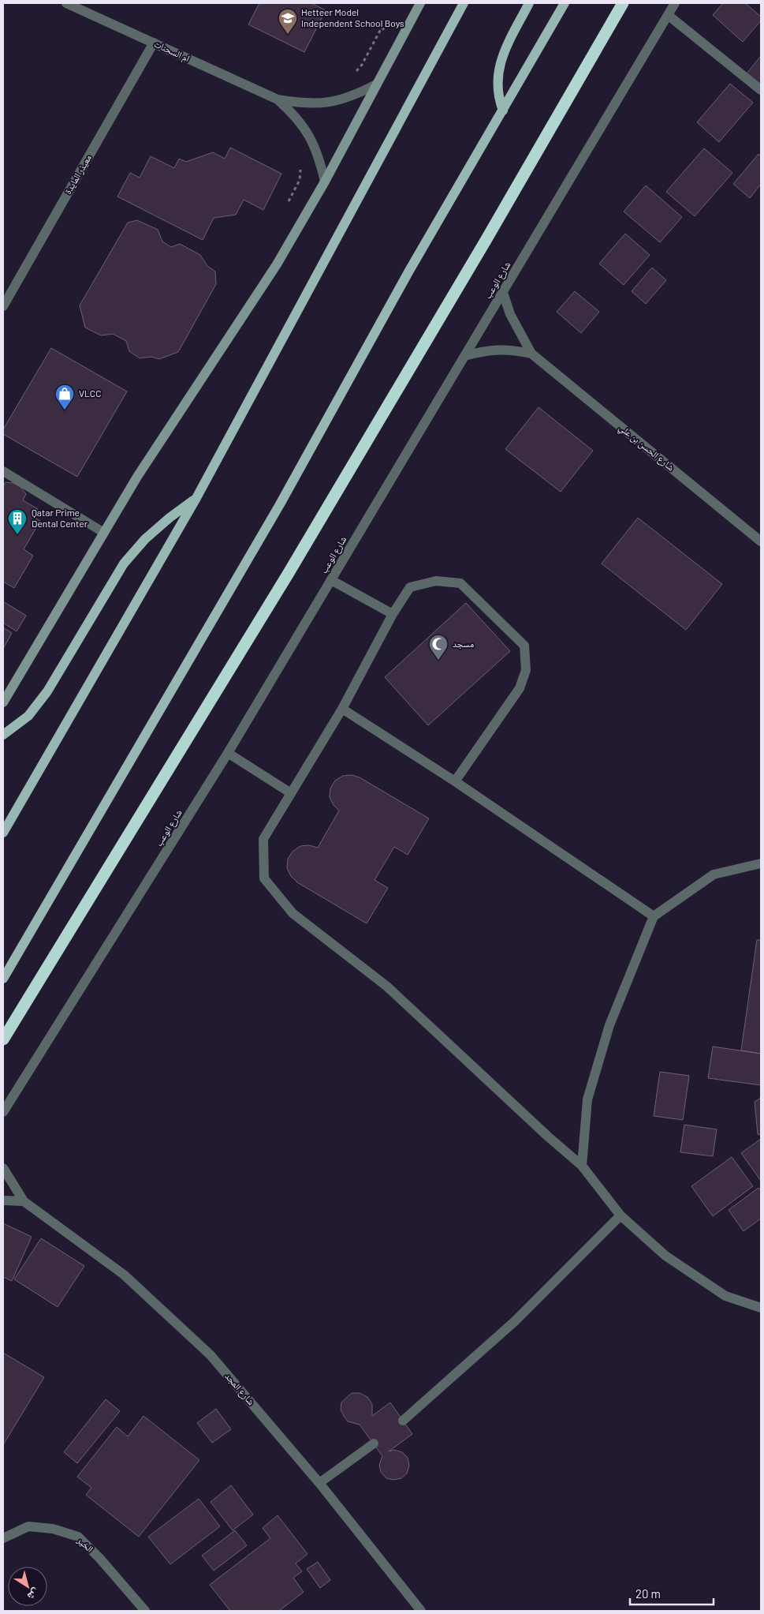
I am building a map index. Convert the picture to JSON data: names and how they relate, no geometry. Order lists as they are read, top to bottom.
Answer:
{
  "streets": {
    "street": [
      "ام السحنات",
      "معيذر المايدة",
      "شارع الوعب",
      "شارع الحسن بن علي",
      "شارع المجد",
      "الخير"
    ]
  },
  "crossings": [
    ["ام السحنات", "معيذر المايدة"],
    ["شارع الوعب", "شارع الحسن بن علي"]
  ],
  "places": {
    "school or university": ["Hetteer Model Independent School Boys"],
    "shop": ["VLCC"],
    "building": ["Qatar Prime Dental Center"],
    "mosque": ["مسجد"]
  },
  "scale_bar": "20 m",
  "north": "bottom right"
}
